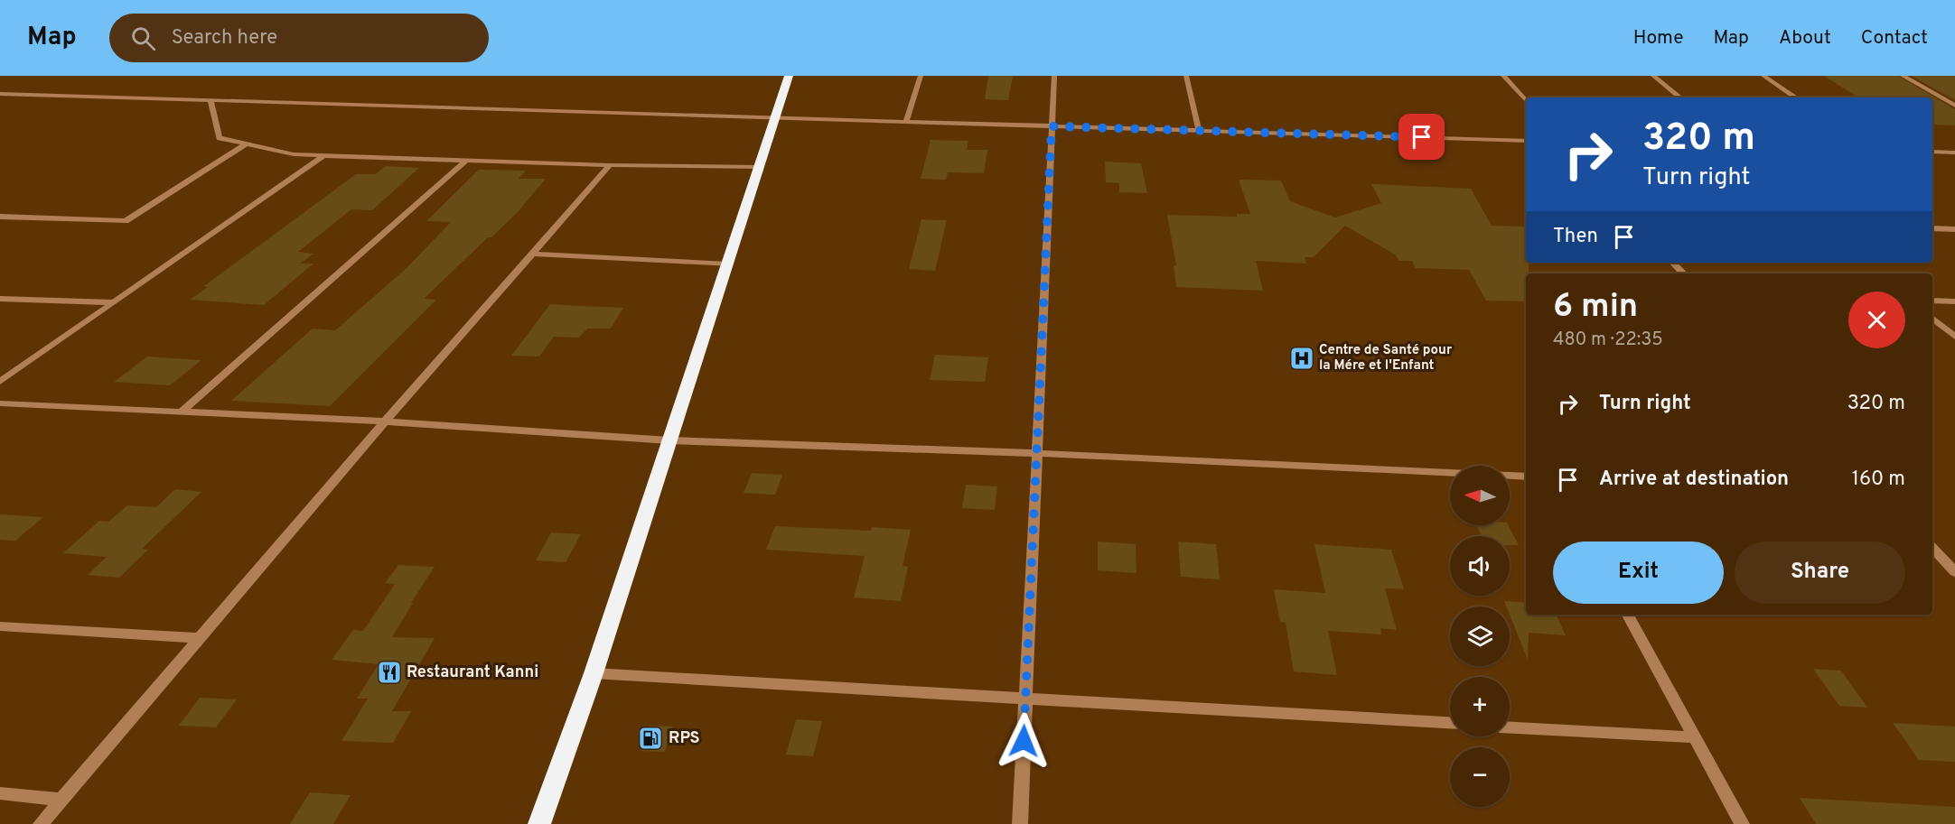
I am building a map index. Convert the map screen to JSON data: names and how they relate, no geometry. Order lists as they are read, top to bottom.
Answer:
{
  "places": {
    "hospital": ["Centre de Santé pour la Mére et l'Enfant"],
    "restaurant": ["Restaurant Kanni"],
    "fuel station": ["RPS"]
  },
  "north": "left",
  "page": {
    "header": "Map",
    "search": "Search here",
    "nav": [
      "Home",
      "Map",
      "About",
      "Contact"
    ],
    "turn": ["320 m", "Turn right"],
    "then": "Then",
    "heading": ["6 min", "480 m · 22:35"],
    "list": [
      {
        "name": "Turn right",
        "value": "320 m"
      },
      {
        "name": "Arrive at destination",
        "value": "160 m"
      }
    ],
    "map_buttons": ["+", "−"],
    "buttons": ["Exit", "Share"]
  }
}
